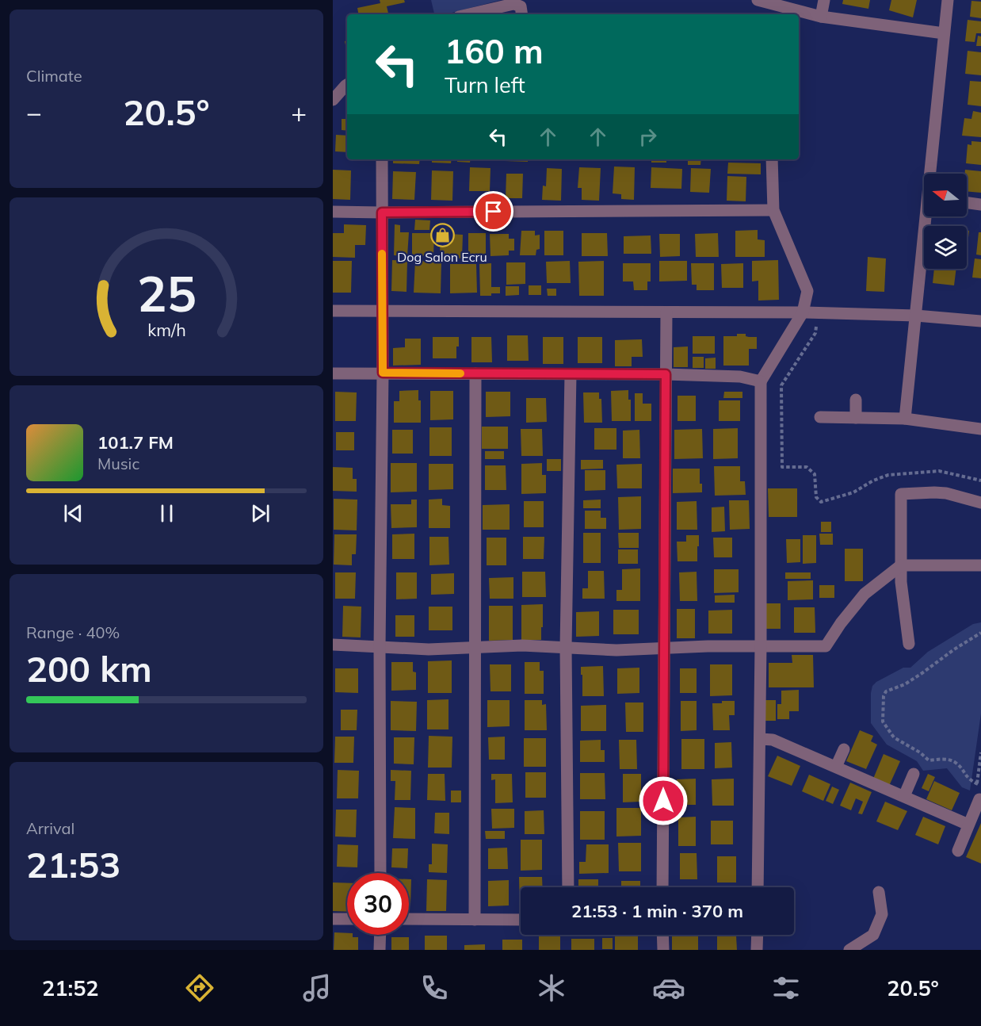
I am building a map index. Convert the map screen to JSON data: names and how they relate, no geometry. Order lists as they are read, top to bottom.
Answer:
{
  "places": {
    "shop": ["Dog Salon Ecru"]
  },
  "north": "left",
  "page": {
    "tile": [
      "Climate",
      ["Range · 40%", "200 km"],
      ["Arrival", "21:53"]
    ],
    "turn": ["160 m", "Turn left"],
    "heat": ["−", "20.5°", "+"],
    "song": ["101.7 FM", "Music"],
    "limit": "30",
    "trip": "21:53 · 1 min · 370 m",
    "tabs": ["21:52", "20.5°"],
    "gauge": ["25", "km/h"]
  }
}
